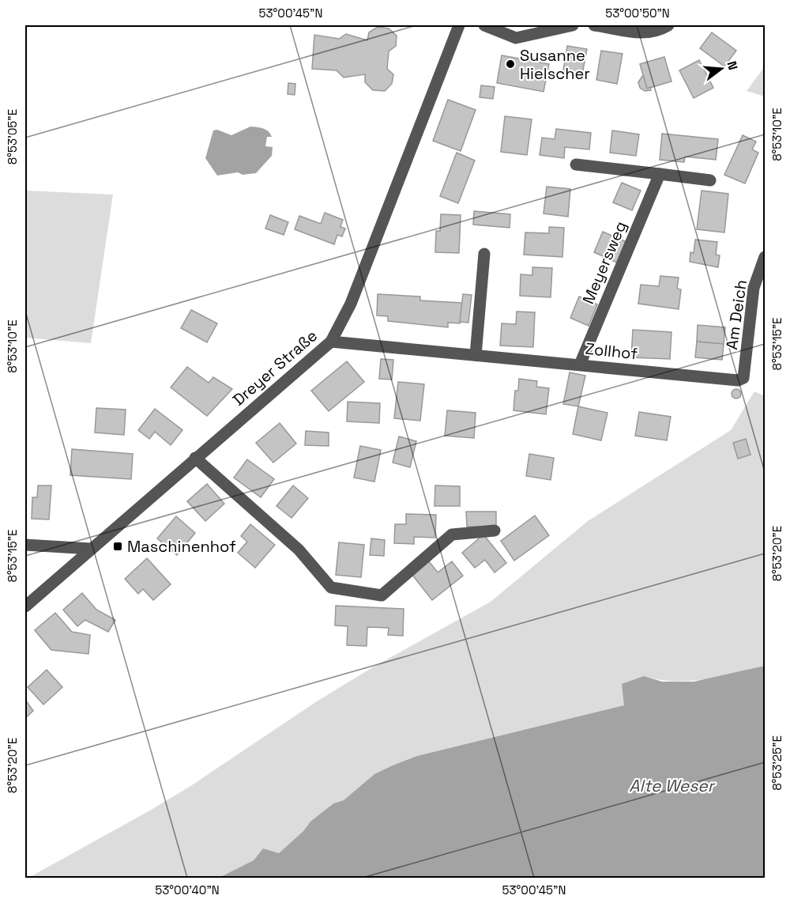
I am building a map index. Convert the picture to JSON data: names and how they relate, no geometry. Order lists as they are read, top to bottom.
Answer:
{
  "streets": {
    "street": [
      "Meyersweg",
      "Am Deich",
      "Zollhof",
      "Dreyer Straße"
    ]
  },
  "crossings": [
    ["Meyersweg", "Zollhof"],
    ["Am Deich", "Zollhof"],
    ["Zollhof", "Dreyer Straße"]
  ],
  "water": ["Alte Weser"],
  "places": {
    "other": ["Susanne Hielscher"],
    "transit": ["Maschinenhof"]
  },
  "north": "right",
  "coordinates": [
    "53°00'45\"N",
    "53°00'50\"N",
    "8°53'10\"E",
    "8°53'05\"E",
    "8°53'15\"E",
    "8°53'20\"E",
    "8°53'25\"E",
    "53°00'40\"N"
  ]
}
